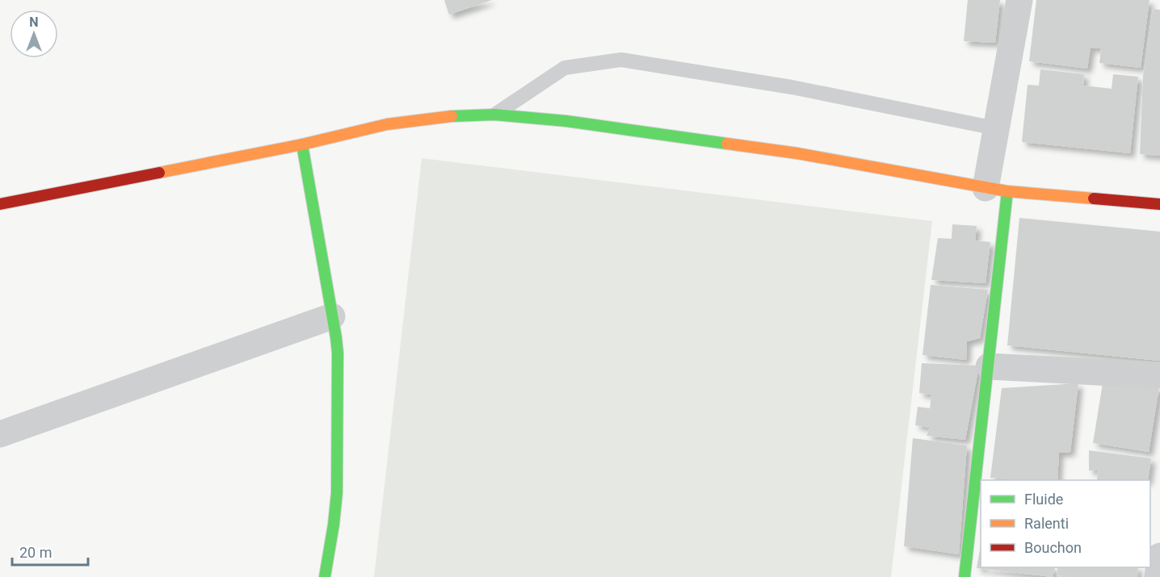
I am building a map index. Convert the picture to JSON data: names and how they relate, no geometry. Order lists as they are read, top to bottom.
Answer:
{
  "legend": ["Fluide", "Ralenti", "Bouchon"],
  "scale_bar": "20 m",
  "north": "top"
}
